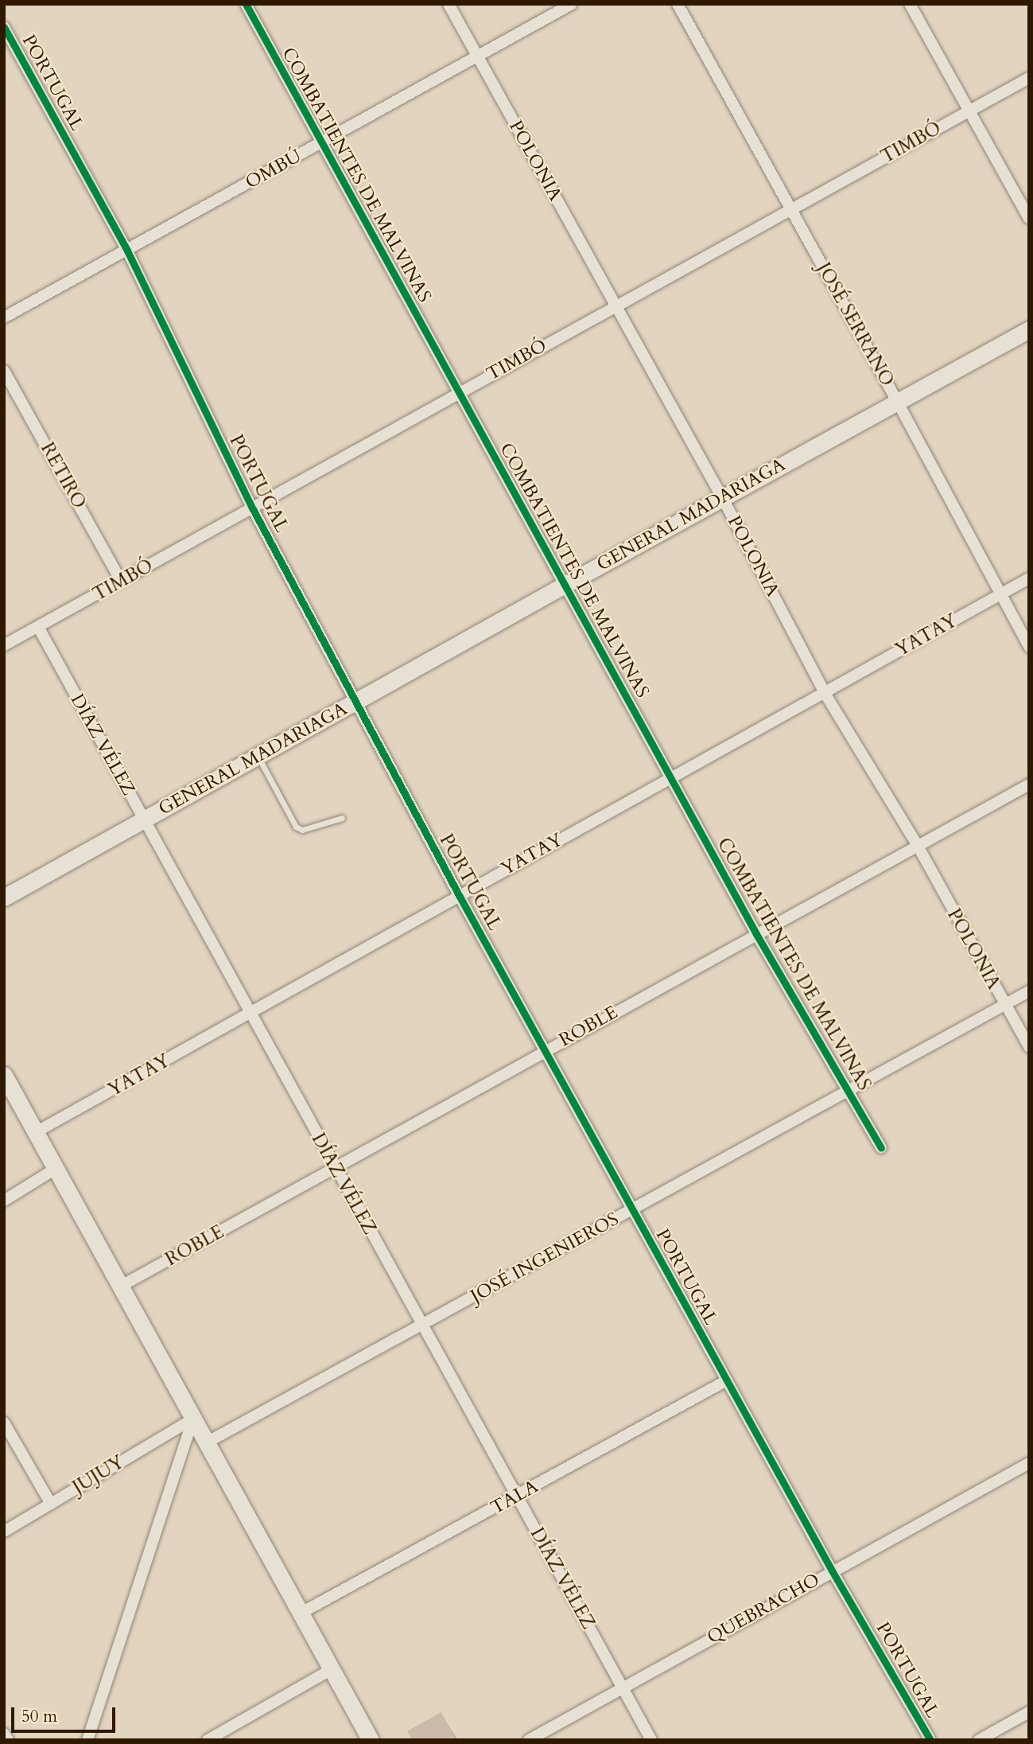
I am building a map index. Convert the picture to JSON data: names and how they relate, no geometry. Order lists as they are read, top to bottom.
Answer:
{
  "streets": {
    "street": [
      "PORTUGAL",
      "TIMBÓ",
      "POLONIA",
      "OMBÚ",
      "COMBATIENTES DE MALVINAS",
      "JOSÉ SERRANO",
      "RETIRO",
      "GENERAL MADARIAGA",
      "YATAY",
      "DÍAZ VÉLEZ",
      "ROBLE",
      "JOSÉ INGENIEROS",
      "JUJUY",
      "TALA",
      "QUEBRACHO"
    ]
  },
  "crossings": [
    ["PORTUGAL", "TIMBÓ"],
    ["PORTUGAL", "OMBÚ"],
    ["PORTUGAL", "GENERAL MADARIAGA"],
    ["PORTUGAL", "YATAY"],
    ["PORTUGAL", "ROBLE"],
    ["PORTUGAL", "JOSÉ INGENIEROS"],
    ["PORTUGAL", "TALA"],
    ["PORTUGAL", "QUEBRACHO"],
    ["TIMBÓ", "POLONIA"],
    ["TIMBÓ", "COMBATIENTES DE MALVINAS"],
    ["TIMBÓ", "JOSÉ SERRANO"],
    ["TIMBÓ", "RETIRO"],
    ["TIMBÓ", "DÍAZ VÉLEZ"],
    ["POLONIA", "OMBÚ"],
    ["POLONIA", "GENERAL MADARIAGA"],
    ["POLONIA", "YATAY"],
    ["POLONIA", "ROBLE"],
    ["POLONIA", "JOSÉ INGENIEROS"],
    ["OMBÚ", "COMBATIENTES DE MALVINAS"],
    ["COMBATIENTES DE MALVINAS", "GENERAL MADARIAGA"],
    ["COMBATIENTES DE MALVINAS", "YATAY"],
    ["COMBATIENTES DE MALVINAS", "ROBLE"],
    ["COMBATIENTES DE MALVINAS", "JOSÉ INGENIEROS"],
    ["JOSÉ SERRANO", "GENERAL MADARIAGA"],
    ["JOSÉ SERRANO", "YATAY"],
    ["GENERAL MADARIAGA", "DÍAZ VÉLEZ"],
    ["YATAY", "DÍAZ VÉLEZ"],
    ["DÍAZ VÉLEZ", "ROBLE"],
    ["DÍAZ VÉLEZ", "JOSÉ INGENIEROS"],
    ["DÍAZ VÉLEZ", "TALA"],
    ["DÍAZ VÉLEZ", "QUEBRACHO"]
  ],
  "scale_bar": "50 m"
}
